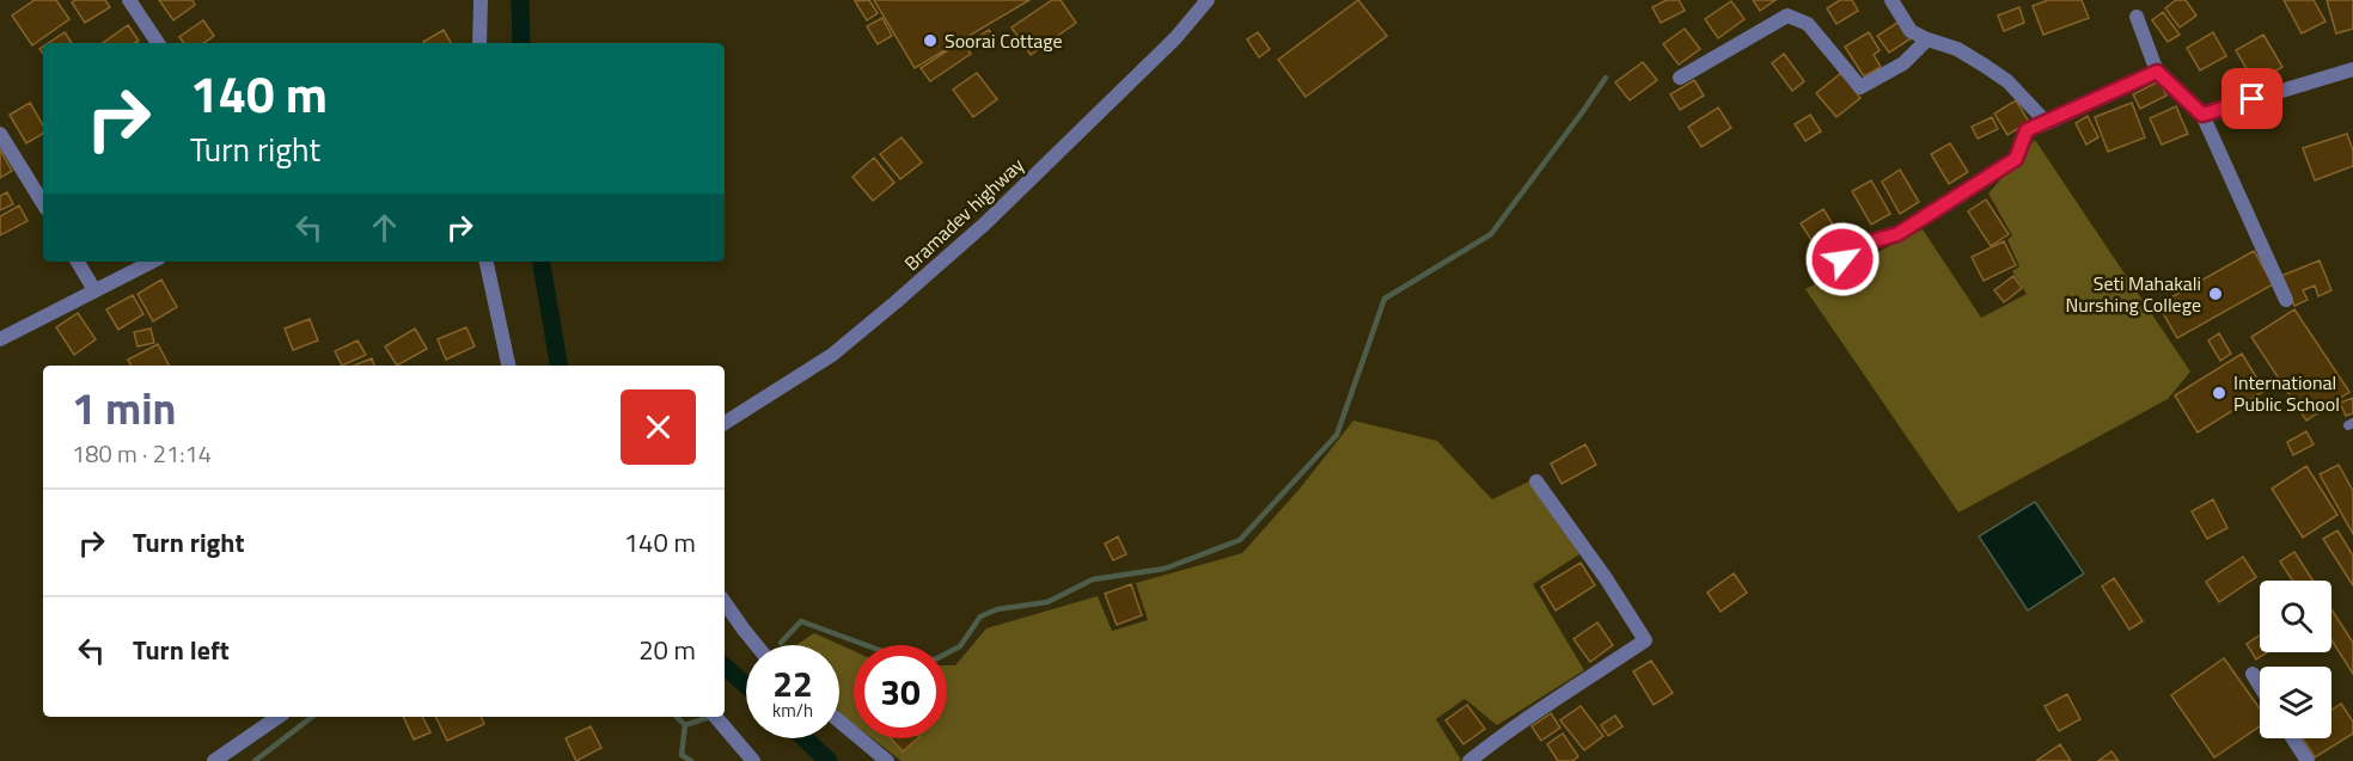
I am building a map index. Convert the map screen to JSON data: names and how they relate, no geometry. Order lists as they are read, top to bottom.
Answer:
{
  "streets": {
    "street": ["Bramadev highway"]
  },
  "places": ["Soorai Cottage", "Seti Mahakali Nurshing College", "International Public School"],
  "page": {
    "turn": ["140 m", "Turn right"],
    "heading": ["1 min", "180 m · 21:14"],
    "list": [
      {
        "name": "Turn right",
        "value": "140 m"
      },
      {
        "name": "Turn left",
        "value": "20 m"
      }
    ],
    "speed": "22 km/h",
    "limit": "30"
  }
}
